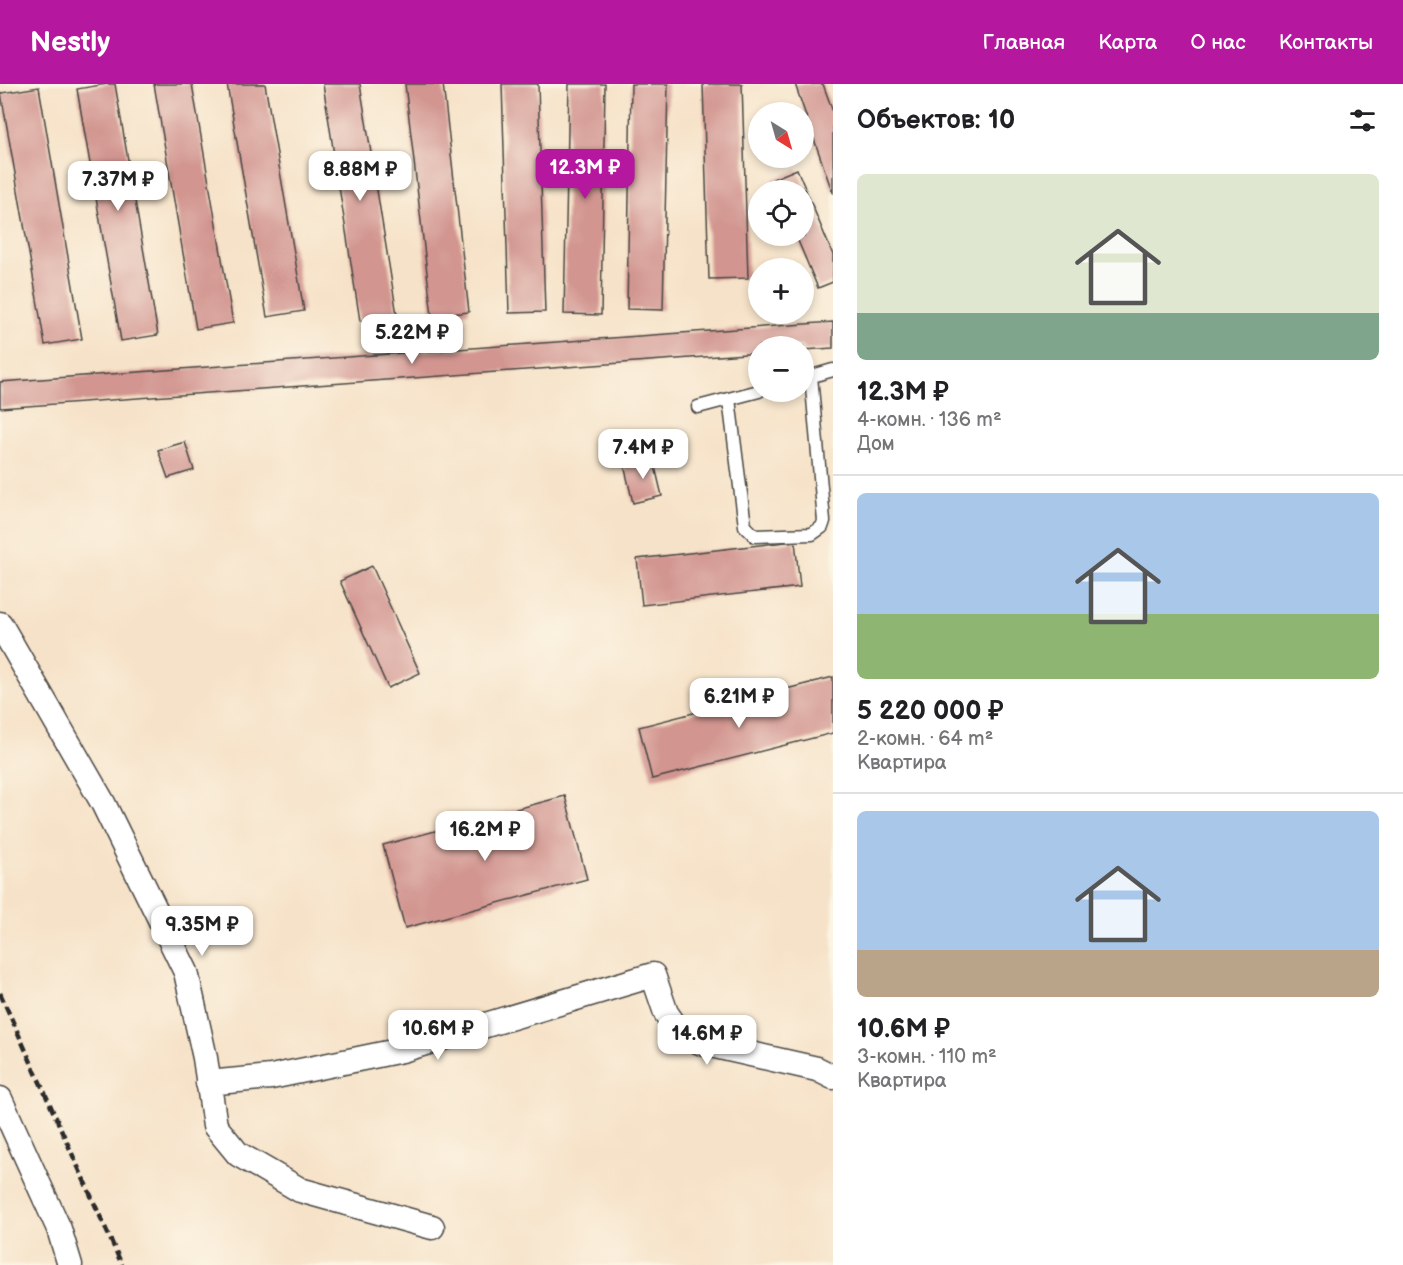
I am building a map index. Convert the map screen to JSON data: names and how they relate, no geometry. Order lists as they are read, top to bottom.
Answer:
{
  "north": "bottom right",
  "page": {
    "header": "Nestly",
    "nav": [
      "Главная",
      "Карта",
      "О нас",
      "Контакты"
    ],
    "heading": "Объектов: 10",
    "map_buttons": ["+", "−"],
    "price": [
      "12.3M ₽",
      "8.88M ₽",
      "7.37M ₽",
      "5.22M ₽",
      "7.4M ₽",
      "6.21M ₽",
      "16.2M ₽",
      "9.35M ₽",
      "10.6M ₽",
      "14.6M ₽"
    ],
    "list": [
      {
        "name": "12.3M ₽",
        "note": "4-комн. · 136 m² · Дом"
      },
      {
        "name": "5 220 000 ₽",
        "note": "2-комн. · 64 m² · Квартира"
      },
      {
        "name": "10.6M ₽",
        "note": "3-комн. · 110 m² · Квартира"
      }
    ]
  }
}
